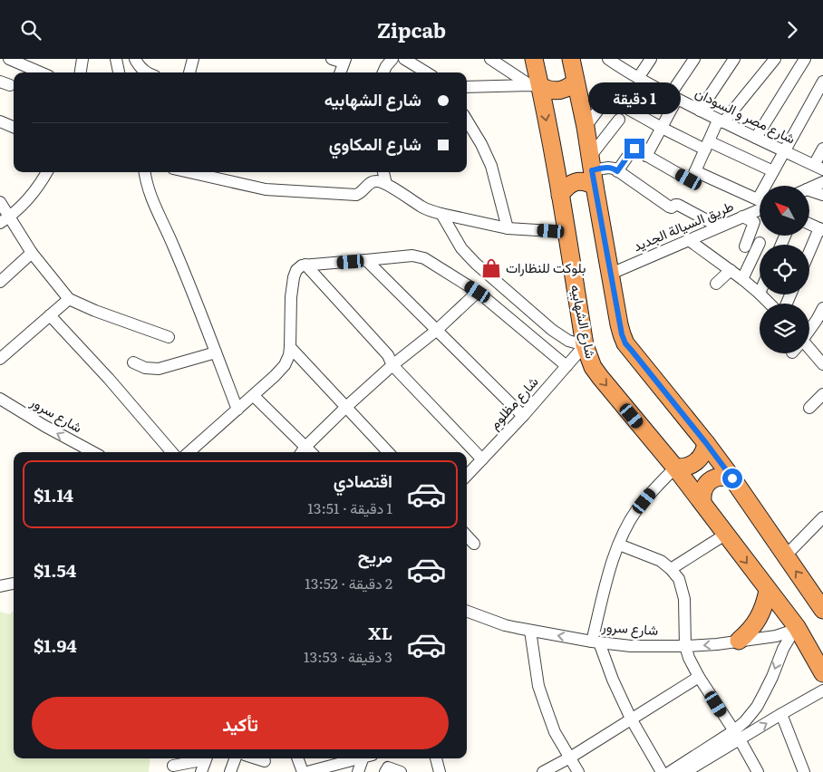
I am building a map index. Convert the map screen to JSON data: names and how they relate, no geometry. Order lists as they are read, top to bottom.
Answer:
{
  "streets": {
    "highway": ["شارع الشهابيه"],
    "street": [
      "شارع مصر و السودان",
      "طريق السيالة الجديد",
      "شارع مظلوم",
      "شارع سرور"
    ]
  },
  "crossings": [
    ["شارع الشهابيه", "شارع مظلوم"],
    ["شارع الشهابيه", "شارع سرور"]
  ],
  "one_way": ["شارع سرور"],
  "places": {
    "shop": ["بلوكت للنظارات"]
  },
  "north": "top left",
  "page": {
    "header": "Zipcab",
    "banner": ["شارع الشهابيه", "شارع المكاوي"],
    "bubble": "1 دقيقة",
    "list": [
      {
        "name": "اقتصادي",
        "note": "1 دقيقة · 13:51",
        "value": "$1.14"
      },
      {
        "name": "مريح",
        "note": "2 دقيقة · 13:52",
        "value": "$1.54"
      },
      {
        "name": "XL",
        "note": "3 دقيقة · 13:53",
        "value": "$1.94"
      }
    ],
    "buttons": "تأكيد"
  }
}
